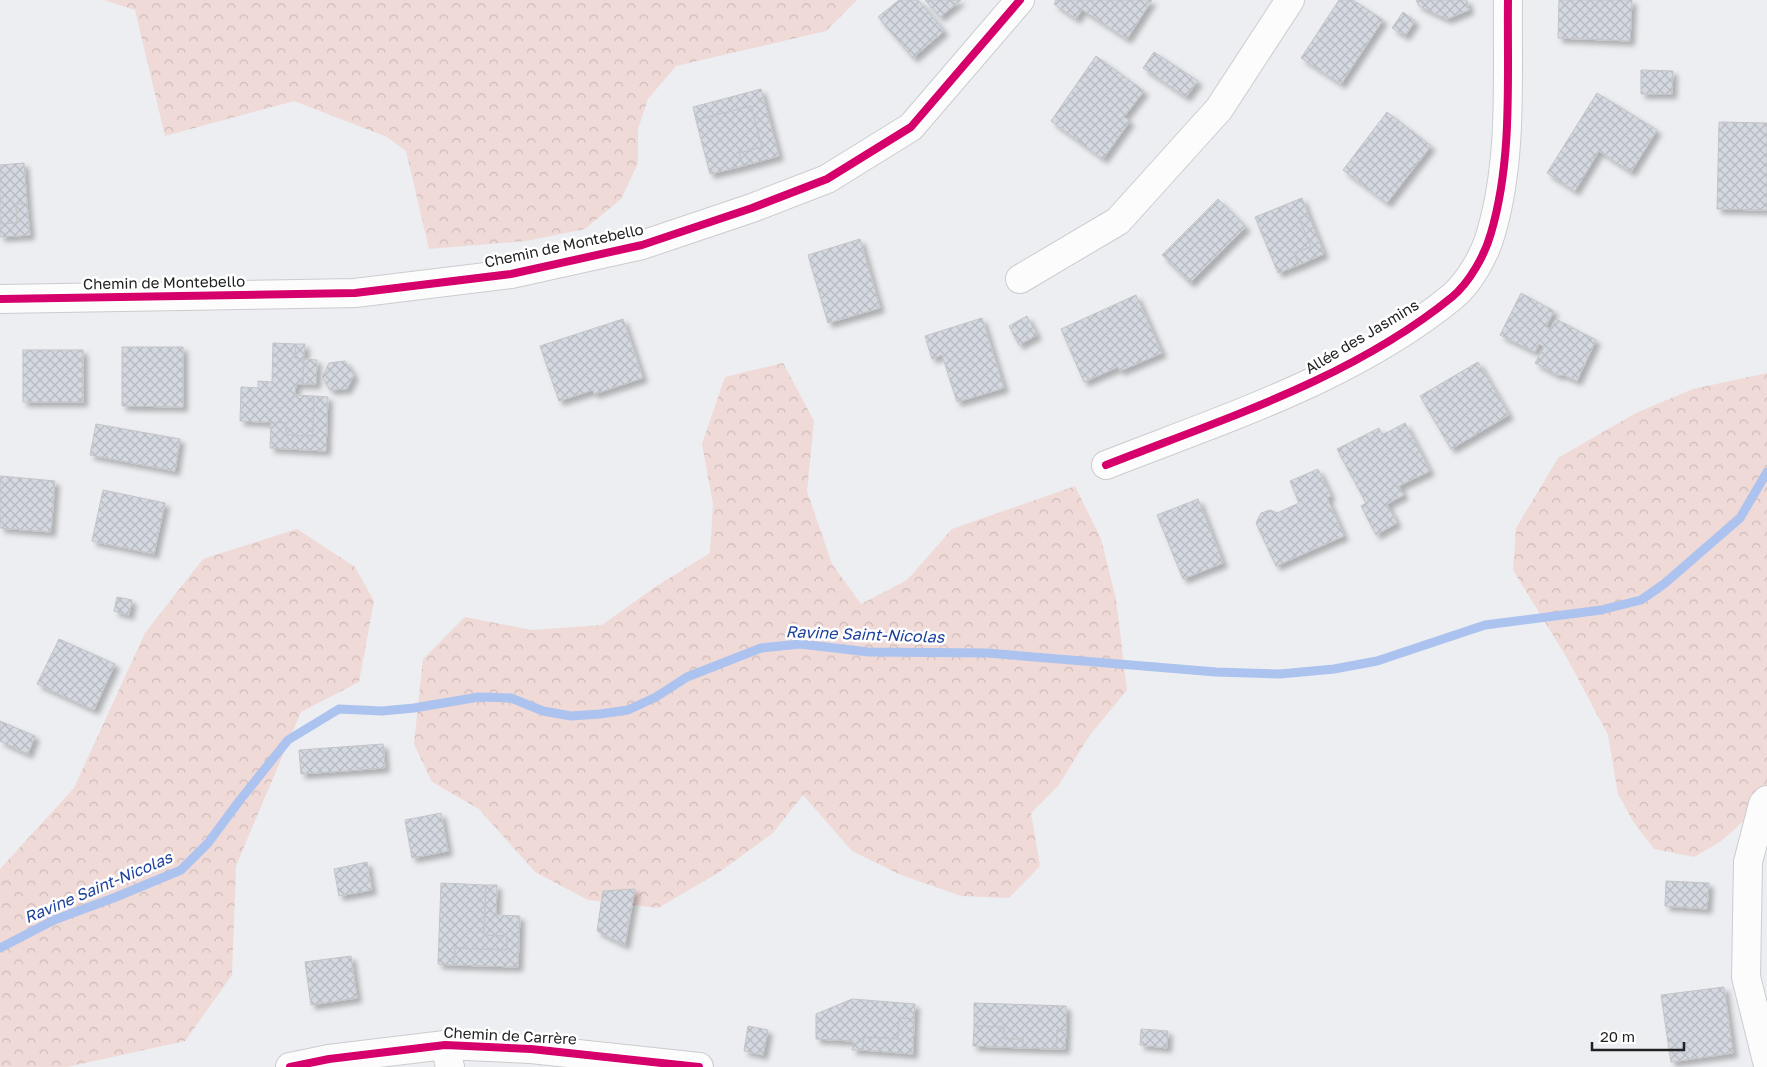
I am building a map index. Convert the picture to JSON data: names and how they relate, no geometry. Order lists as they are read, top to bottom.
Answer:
{
  "streets": {
    "street": ["Chemin de Montebello", "Allée des Jasmins", "Chemin de Carrère"]
  },
  "water": ["Ravine Saint-Nicolas"],
  "scale_bar": "20 m"
}
